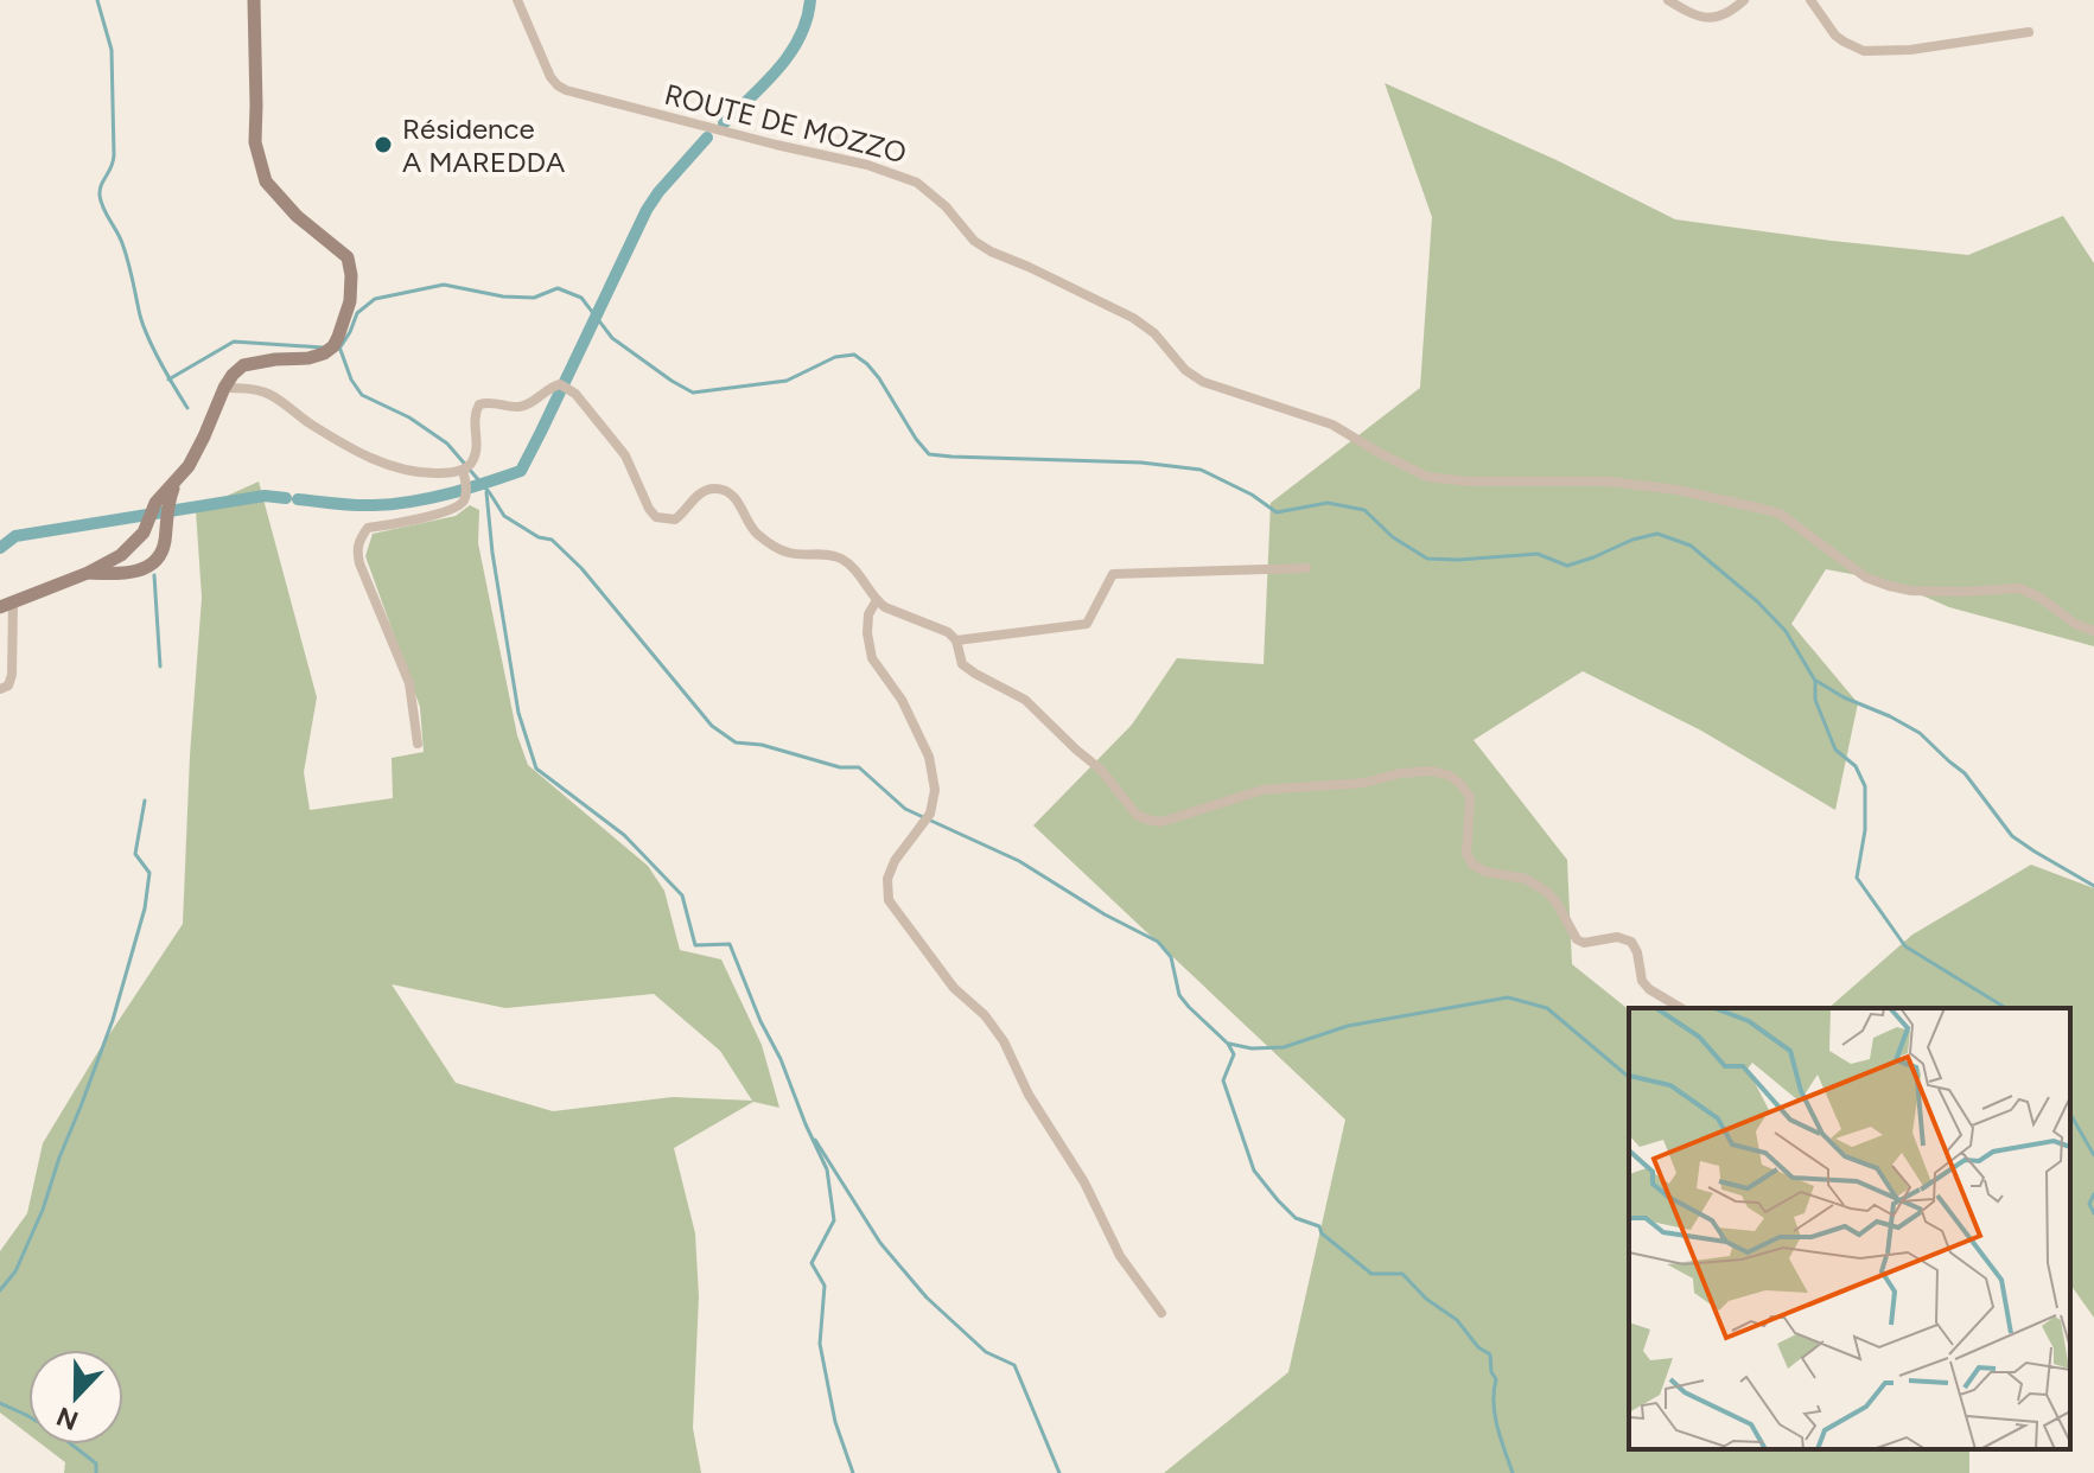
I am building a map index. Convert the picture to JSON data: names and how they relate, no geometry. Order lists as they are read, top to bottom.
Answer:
{
  "streets": {
    "street": ["ROUTE DE MOZZO"]
  },
  "places": ["Résidence A MAREDDA"],
  "north": "bottom"
}
